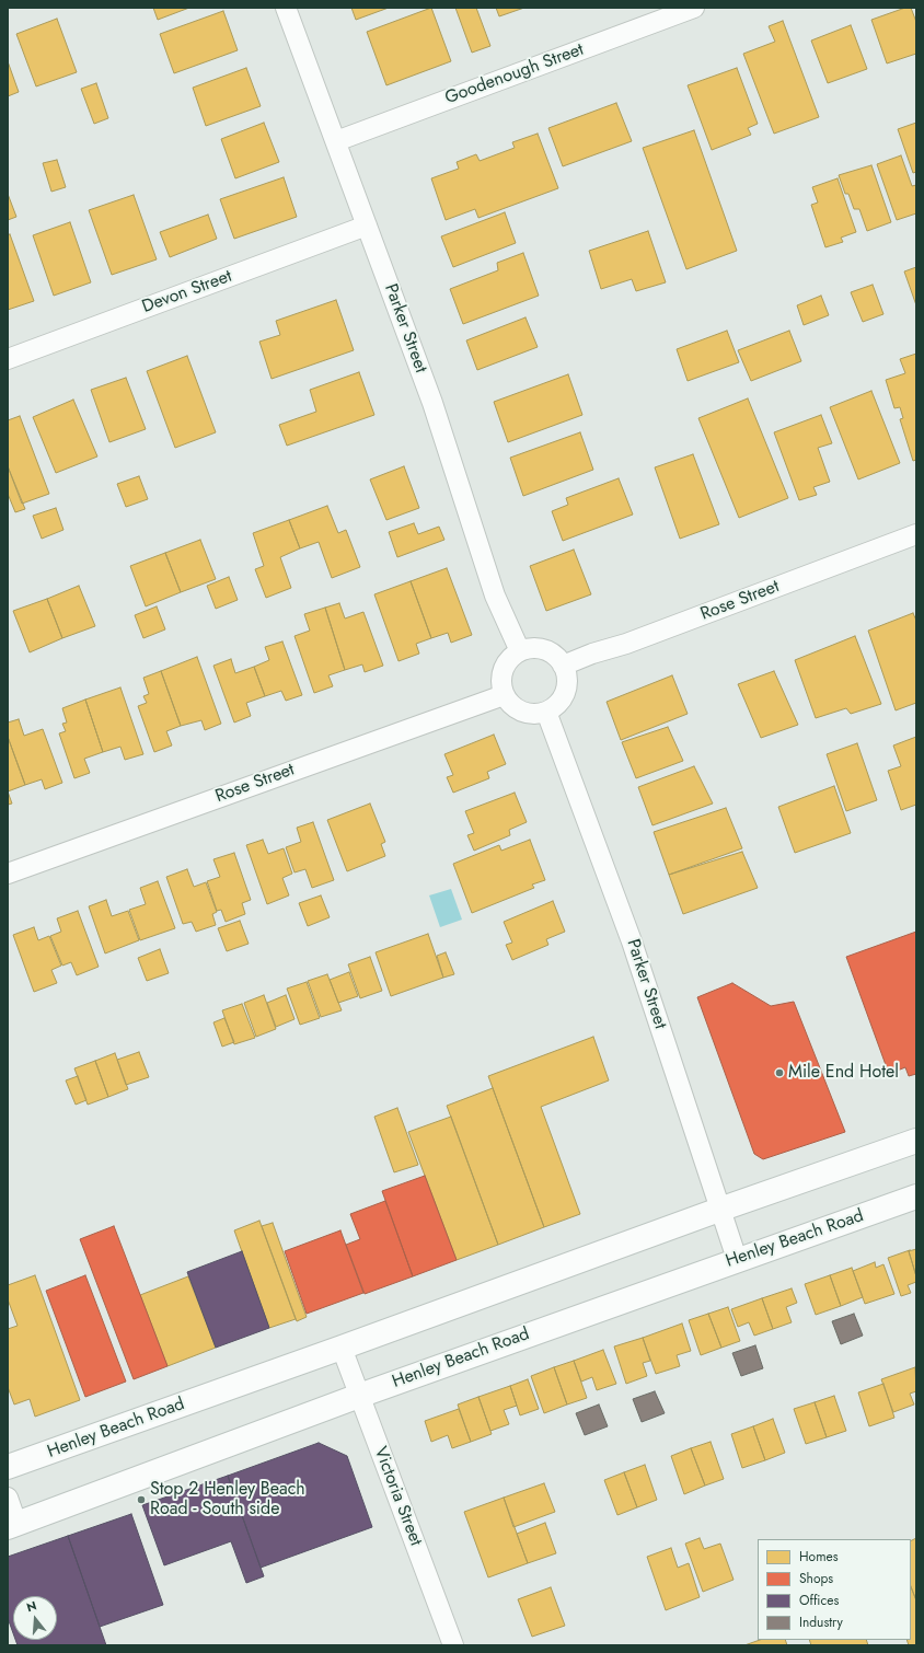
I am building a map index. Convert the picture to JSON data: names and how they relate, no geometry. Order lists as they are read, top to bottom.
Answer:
{
  "streets": {
    "main road": ["Henley Beach Road"],
    "street": [
      "Goodenough Street",
      "Devon Street",
      "Parker Street",
      "Rose Street",
      "Victoria Street"
    ]
  },
  "crossings": [
    ["Goodenough Street", "Parker Street"],
    ["Devon Street", "Parker Street"],
    ["Parker Street", "Rose Street"],
    ["Parker Street", "Henley Beach Road"],
    ["Henley Beach Road", "Victoria Street"]
  ],
  "places": ["Mile End Hotel", "Stop 2 Henley Beach Road - South side"],
  "legend": [
    "Homes",
    "Shops",
    "Offices",
    "Industry"
  ],
  "north": "top"
}
